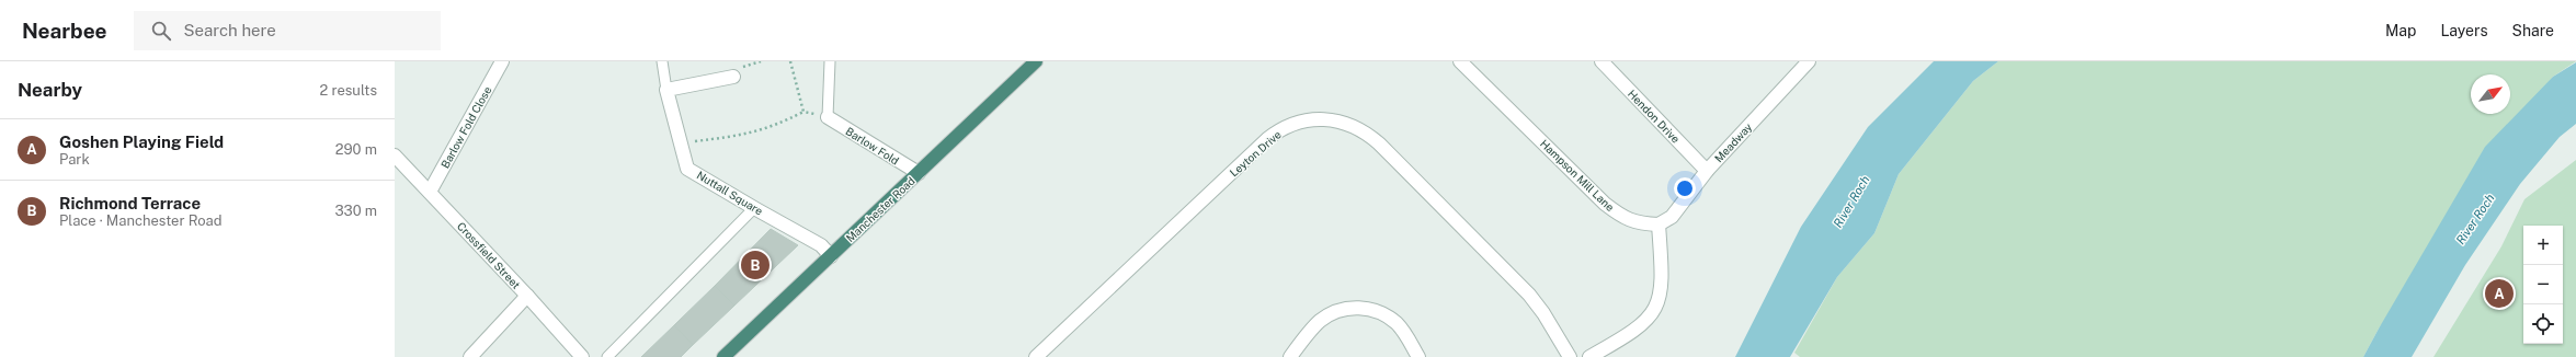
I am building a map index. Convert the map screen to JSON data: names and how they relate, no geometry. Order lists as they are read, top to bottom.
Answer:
{
  "streets": {
    "highway": ["Manchester Road"],
    "street": [
      "Hendon Drive",
      "Barlow Fold Close",
      "Meadway",
      "Barlow Fold",
      "Leyton Drive",
      "Hampson Mill Lane",
      "Nuttall Square",
      "Crossfield Street"
    ]
  },
  "crossings": [
    ["Hendon Drive", "Meadway"],
    ["Barlow Fold Close", "Crossfield Street"],
    ["Meadway", "Hampson Mill Lane"],
    ["Barlow Fold", "Manchester Road"],
    ["Nuttall Square", "Manchester Road"]
  ],
  "water": ["River Roch"],
  "north": "top right",
  "page": {
    "header": "Nearbee",
    "search": "Search here",
    "nav": ["Map", "Layers", "Share"],
    "heading": ["Nearby", "2 results"],
    "list": [
      {
        "mark": "A",
        "name": "Goshen Playing Field",
        "note": "Park",
        "value": "290 m"
      },
      {
        "mark": "B",
        "name": "Richmond Terrace",
        "note": "Place · Manchester Road",
        "value": "330 m"
      }
    ],
    "map_buttons": ["+", "−"],
    "pins": ["B", "A"]
  }
}
